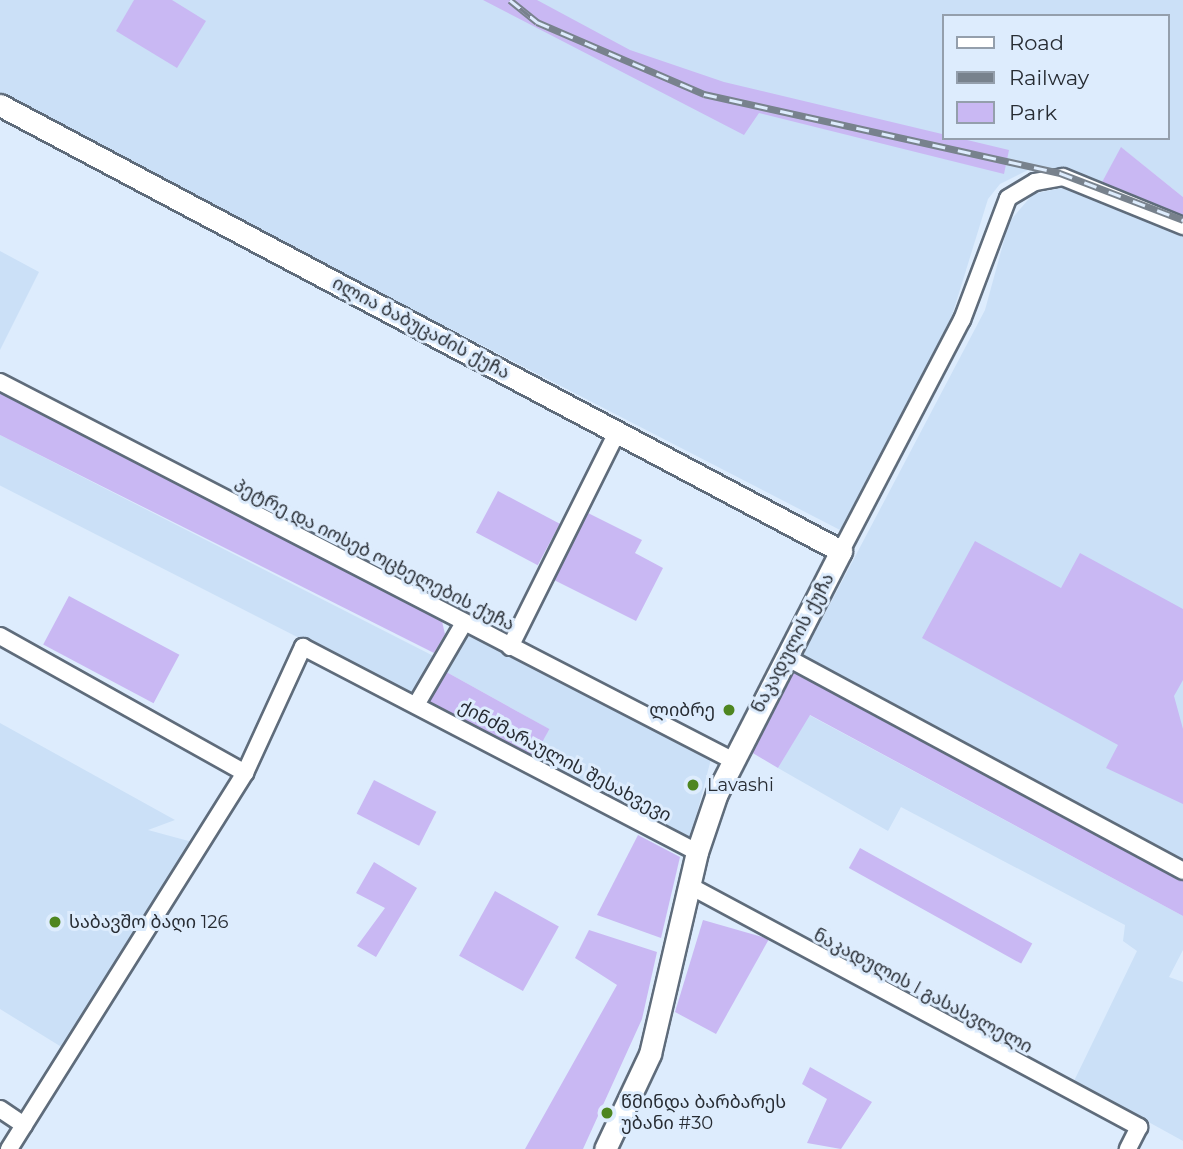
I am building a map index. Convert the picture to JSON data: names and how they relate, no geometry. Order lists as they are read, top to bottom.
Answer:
{
  "streets": {
    "street": [
      "ილია ბაბუცაძის ქუჩა",
      "პეტრე და იოსებ ოცხელების ქუჩა",
      "ნაკადულის ქუჩა",
      "ქინძმარაულის შესახვევი",
      "ნაკადულის I გასასვლელი"
    ]
  },
  "crossings": [
    ["ილია ბაბუცაძის ქუჩა", "ნაკადულის ქუჩა"],
    ["პეტრე და იოსებ ოცხელების ქუჩა", "ნაკადულის ქუჩა"],
    ["ნაკადულის ქუჩა", "ქინძმარაულის შესახვევი"],
    ["ნაკადულის ქუჩა", "ნაკადულის I გასასვლელი"]
  ],
  "places": [
    "ლიბრე",
    "Lavashi",
    "საბავშო ბაღი 126",
    "წმინდა ბარბარეს უბანი #30"
  ],
  "legend": ["Road", "Railway", "Park"]
}
